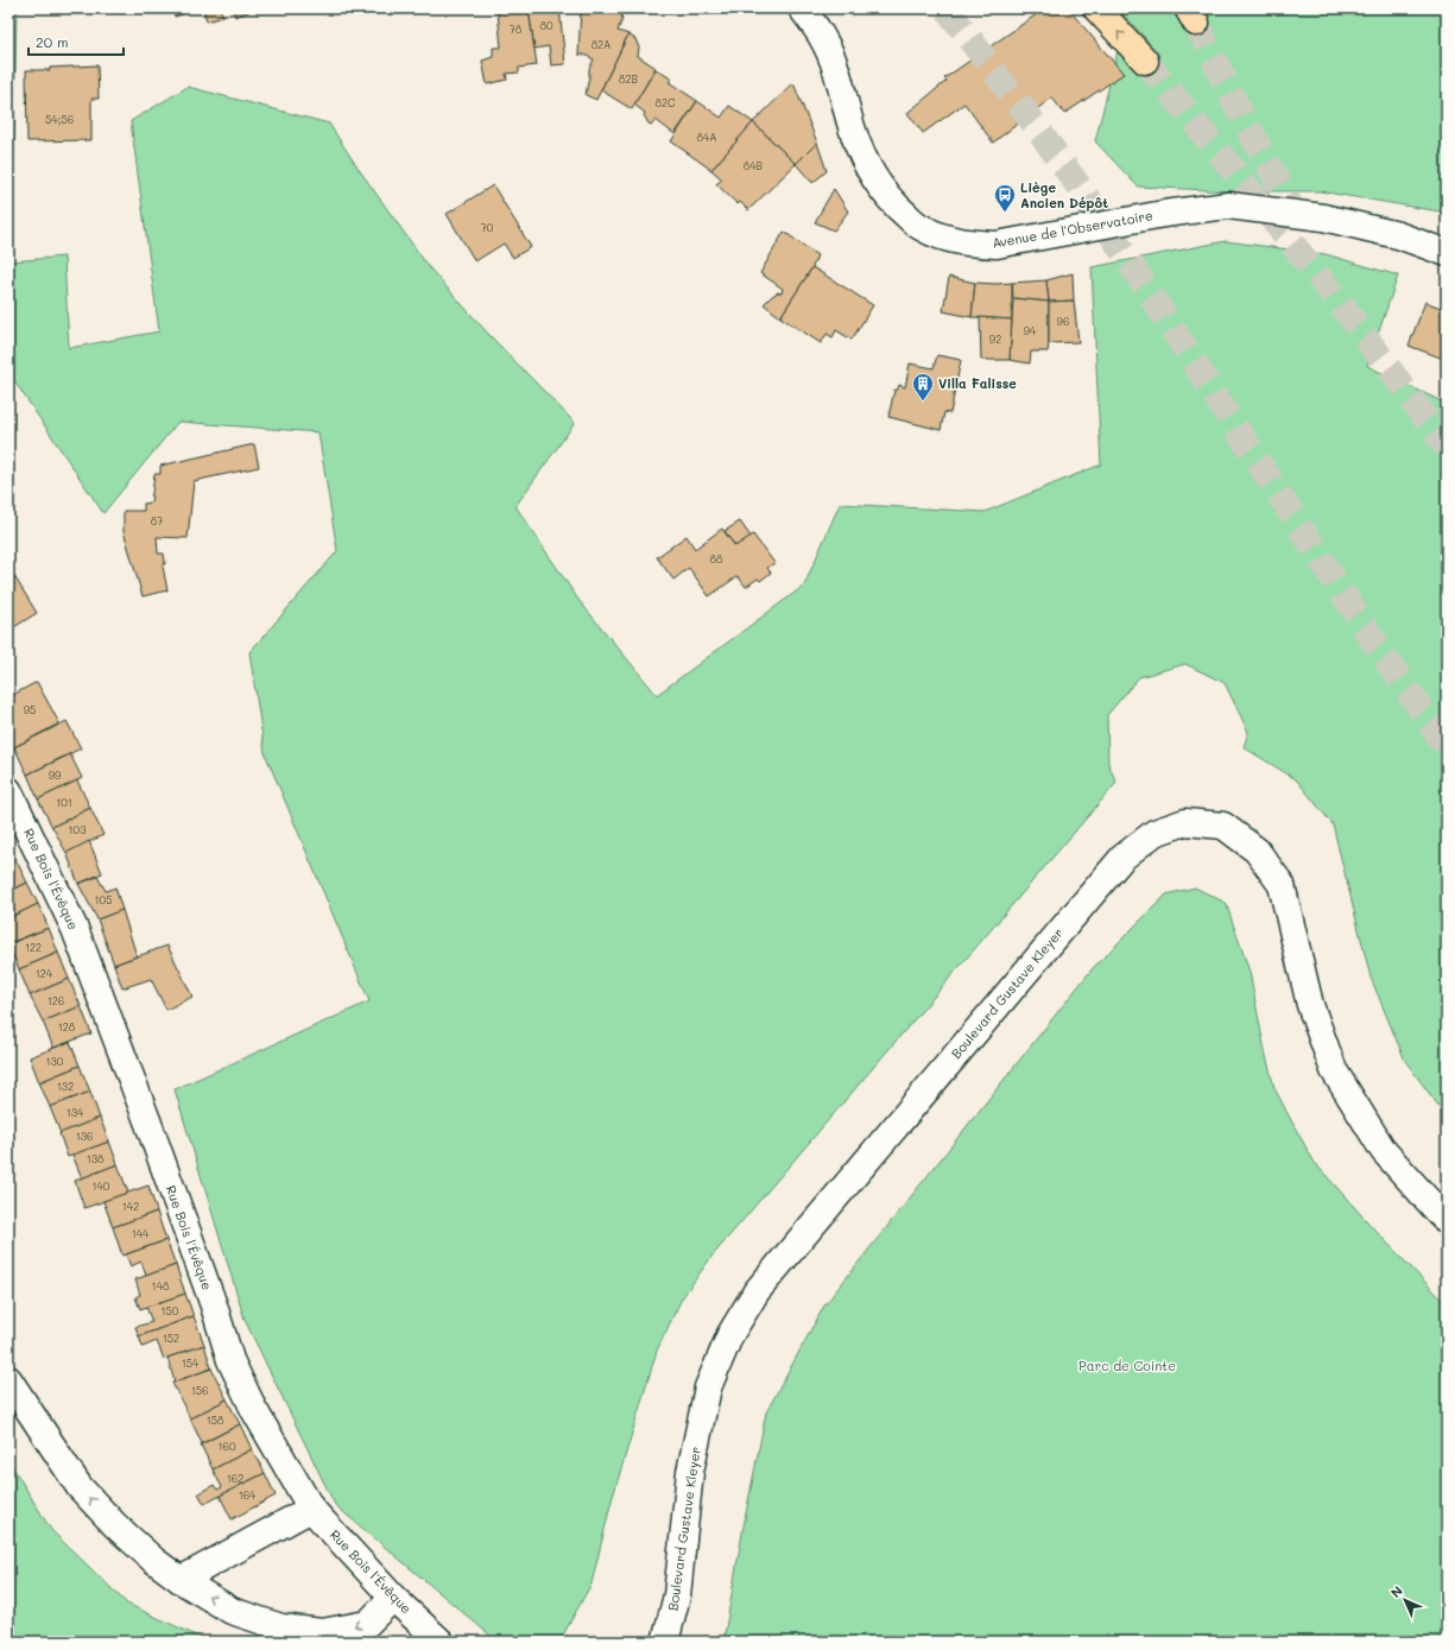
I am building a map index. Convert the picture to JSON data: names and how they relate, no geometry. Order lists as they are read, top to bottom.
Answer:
{
  "streets": {
    "street": ["Avenue de l'Observatoire", "Rue Bois l'Évêque", "Boulevard Gustave Kleyer"]
  },
  "parks": ["Parc de Cointe"],
  "places": {
    "bus stop": ["Liège Ancien Dépôt"],
    "building": ["Villa Falisse"]
  },
  "house_numbers": [
    "80",
    "78",
    "82A",
    "82B",
    "82C",
    "54;56",
    "84A",
    "84B",
    "70",
    "96",
    "94",
    "92",
    "87",
    "88",
    "95",
    "99",
    "101",
    "103",
    "105",
    "122",
    "124",
    "126",
    "128",
    "130",
    "132",
    "134",
    "136",
    "138",
    "140",
    "142",
    "144",
    "148",
    "150",
    "152",
    "154",
    "156",
    "158",
    "160",
    "162",
    "164"
  ],
  "scale_bar": "20 m",
  "north": "top left"
}
